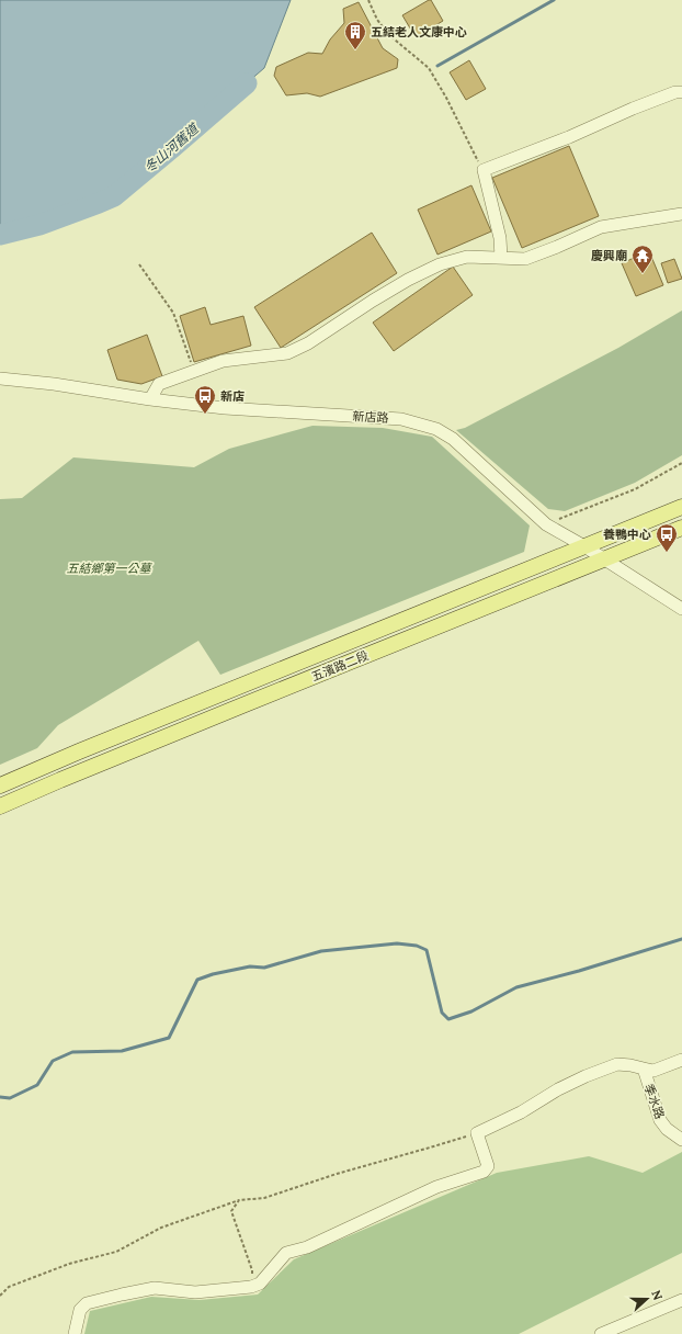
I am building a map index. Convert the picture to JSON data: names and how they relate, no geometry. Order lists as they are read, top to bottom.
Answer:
{
  "streets": {
    "main road": ["五濱路二段"],
    "street": ["新店路", "季水路"]
  },
  "crossings": [
    ["新店路", "五濱路二段"]
  ],
  "water": ["冬山河舊道"],
  "parks": ["五結鄉第一公墓"],
  "places": {
    "building": ["五結老人文康中心"],
    "temple": ["慶興廟"],
    "bus stop": ["新店", "養鴨中心"]
  },
  "north": "right"
}
